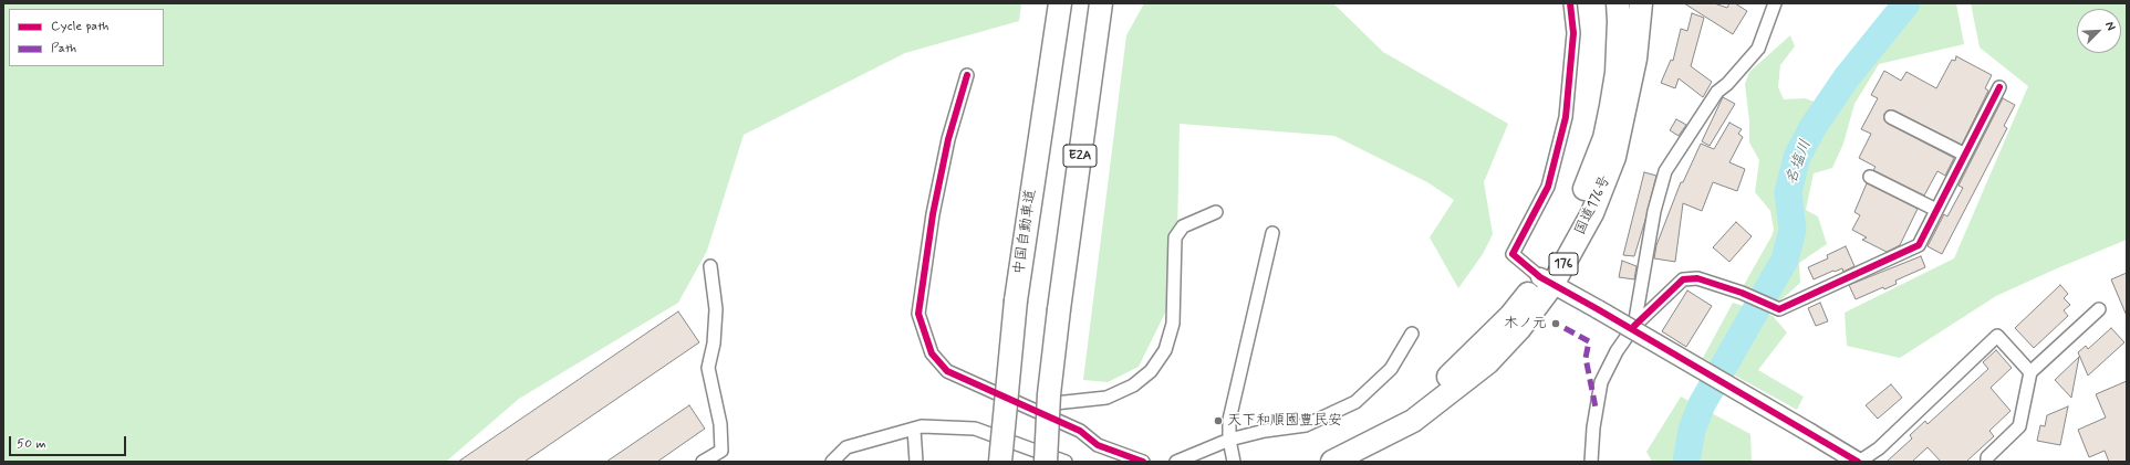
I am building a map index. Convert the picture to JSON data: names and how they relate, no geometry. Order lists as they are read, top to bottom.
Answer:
{
  "streets": {
    "highway": [
      "E2A",
      "国道176号",
      "中国自動車道",
      "176"
    ]
  },
  "water": ["名塩川"],
  "places": ["木ノ元", "天下和順國豊民安"],
  "legend": ["Cycle path", "Path"],
  "scale_bar": "50 m",
  "north": "top right"
}
